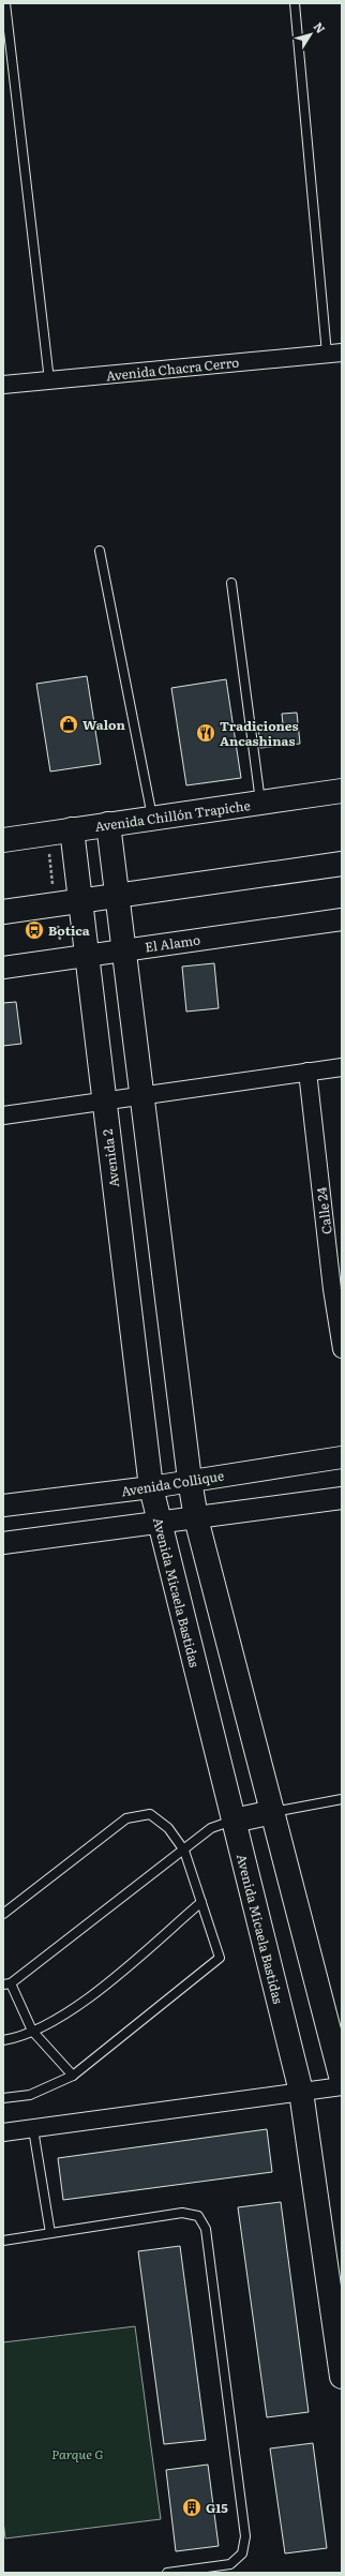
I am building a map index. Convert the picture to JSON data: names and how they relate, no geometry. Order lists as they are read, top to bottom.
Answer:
{
  "streets": {
    "main road": ["Avenida Chillón Trapiche", "Avenida 2", "Avenida Micaela Bastidas"],
    "street": [
      "Avenida Chacra Cerro",
      "El Alamo",
      "Calle 24",
      "Avenida Collique"
    ]
  },
  "crossings": [
    ["Avenida Chillón Trapiche", "Avenida 2"],
    ["El Alamo", "Avenida 2"],
    ["Avenida 2", "Avenida Collique"],
    ["Avenida 2", "Avenida Micaela Bastidas"],
    ["Avenida Collique", "Avenida Micaela Bastidas"]
  ],
  "parks": ["Parque G"],
  "places": {
    "shop": ["Walon"],
    "restaurant": ["Tradiciones Ancashinas"],
    "bus stop": ["Botica"],
    "building": ["G15"]
  },
  "north": "top right"
}
